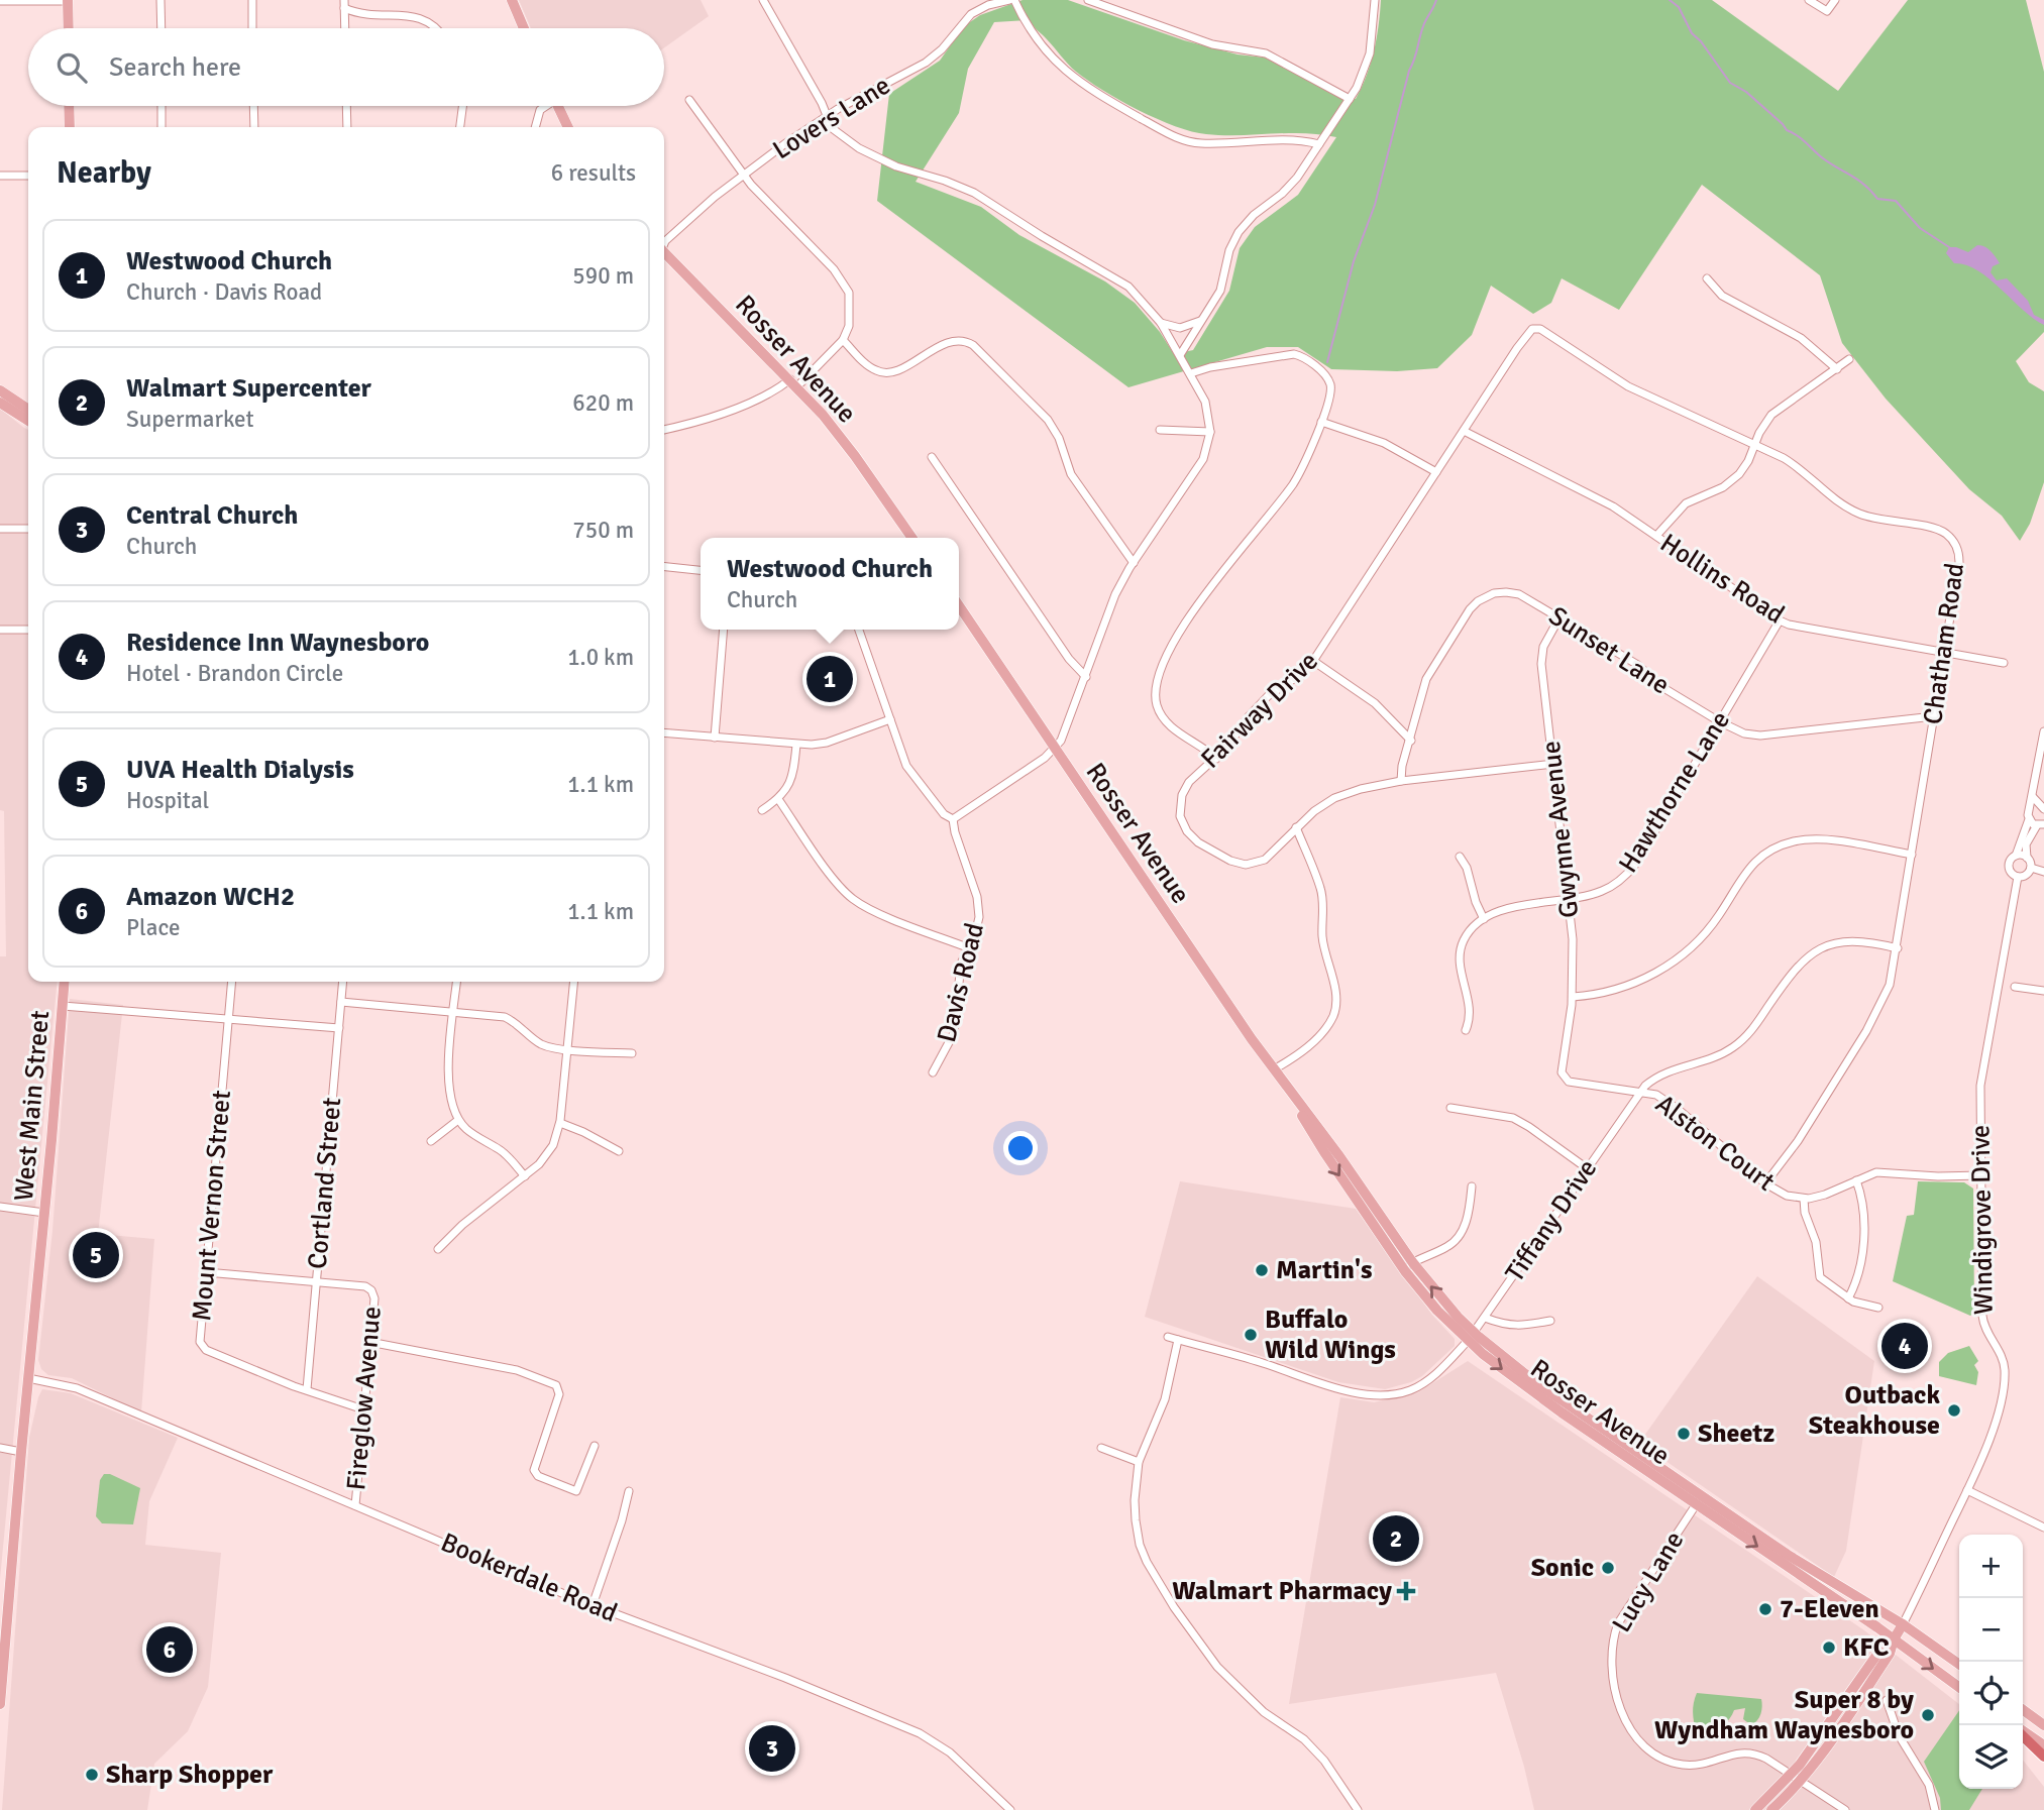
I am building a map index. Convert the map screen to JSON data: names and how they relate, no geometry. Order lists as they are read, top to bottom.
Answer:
{
  "streets": {
    "main road": ["Rosser Avenue", "West Main Street"],
    "street": [
      "Lovers Lane",
      "Hollins Road",
      "Chatham Road",
      "Sunset Lane",
      "Fairway Drive",
      "Hawthorne Lane",
      "Gwynne Avenue",
      "Davis Road",
      "Alston Court",
      "Cortland Street",
      "Mount Vernon Street",
      "Windigrove Drive",
      "Tiffany Drive",
      "Fireglow Avenue",
      "Bookerdale Road",
      "Lucy Lane"
    ]
  },
  "crossings": [
    ["Rosser Avenue", "Windigrove Drive"],
    ["Rosser Avenue", "Tiffany Drive"],
    ["Rosser Avenue", "Lucy Lane"],
    ["Hollins Road", "Chatham Road"],
    ["Hollins Road", "Fairway Drive"],
    ["Hollins Road", "Hawthorne Lane"],
    ["Chatham Road", "Sunset Lane"],
    ["Chatham Road", "Fairway Drive"],
    ["Chatham Road", "Alston Court"],
    ["Chatham Road", "Tiffany Drive"],
    ["Sunset Lane", "Fairway Drive"],
    ["Sunset Lane", "Hawthorne Lane"],
    ["Sunset Lane", "Gwynne Avenue"],
    ["Fairway Drive", "Gwynne Avenue"],
    ["Hawthorne Lane", "Gwynne Avenue"],
    ["Gwynne Avenue", "Alston Court"],
    ["West Main Street", "Bookerdale Road"],
    ["Alston Court", "Windigrove Drive"],
    ["Alston Court", "Tiffany Drive"],
    ["Cortland Street", "Mount Vernon Street"],
    ["Cortland Street", "Fireglow Avenue"],
    ["Mount Vernon Street", "Fireglow Avenue"],
    ["Fireglow Avenue", "Bookerdale Road"]
  ],
  "places": {
    "other": [
      "Martin's",
      "Buffalo Wild Wings",
      "Outback Steakhouse",
      "Sheetz",
      "Sonic",
      "7-Eleven",
      "KFC",
      "Super 8 by Wyndham Waynesboro",
      "Sharp Shopper"
    ],
    "health": ["Walmart Pharmacy"]
  },
  "page": {
    "search": "Search here",
    "heading": ["Nearby", "6 results"],
    "list": [
      {
        "mark": "1",
        "name": "Westwood Church",
        "note": "Church · Davis Road",
        "value": "590 m"
      },
      {
        "mark": "2",
        "name": "Walmart Supercenter",
        "note": "Supermarket",
        "value": "620 m"
      },
      {
        "mark": "3",
        "name": "Central Church",
        "note": "Church",
        "value": "750 m"
      },
      {
        "mark": "4",
        "name": "Residence Inn Waynesboro",
        "note": "Hotel · Brandon Circle",
        "value": "1.0 km"
      },
      {
        "mark": "5",
        "name": "UVA Health Dialysis",
        "note": "Hospital",
        "value": "1.1 km"
      },
      {
        "mark": "6",
        "name": "Amazon WCH2",
        "note": "Place",
        "value": "1.1 km"
      }
    ],
    "popup": ["Westwood Church", "Church"],
    "pins": [
      "1",
      "5",
      "4",
      "2",
      "6",
      "3"
    ],
    "map_buttons": ["+", "−"]
  }
}
